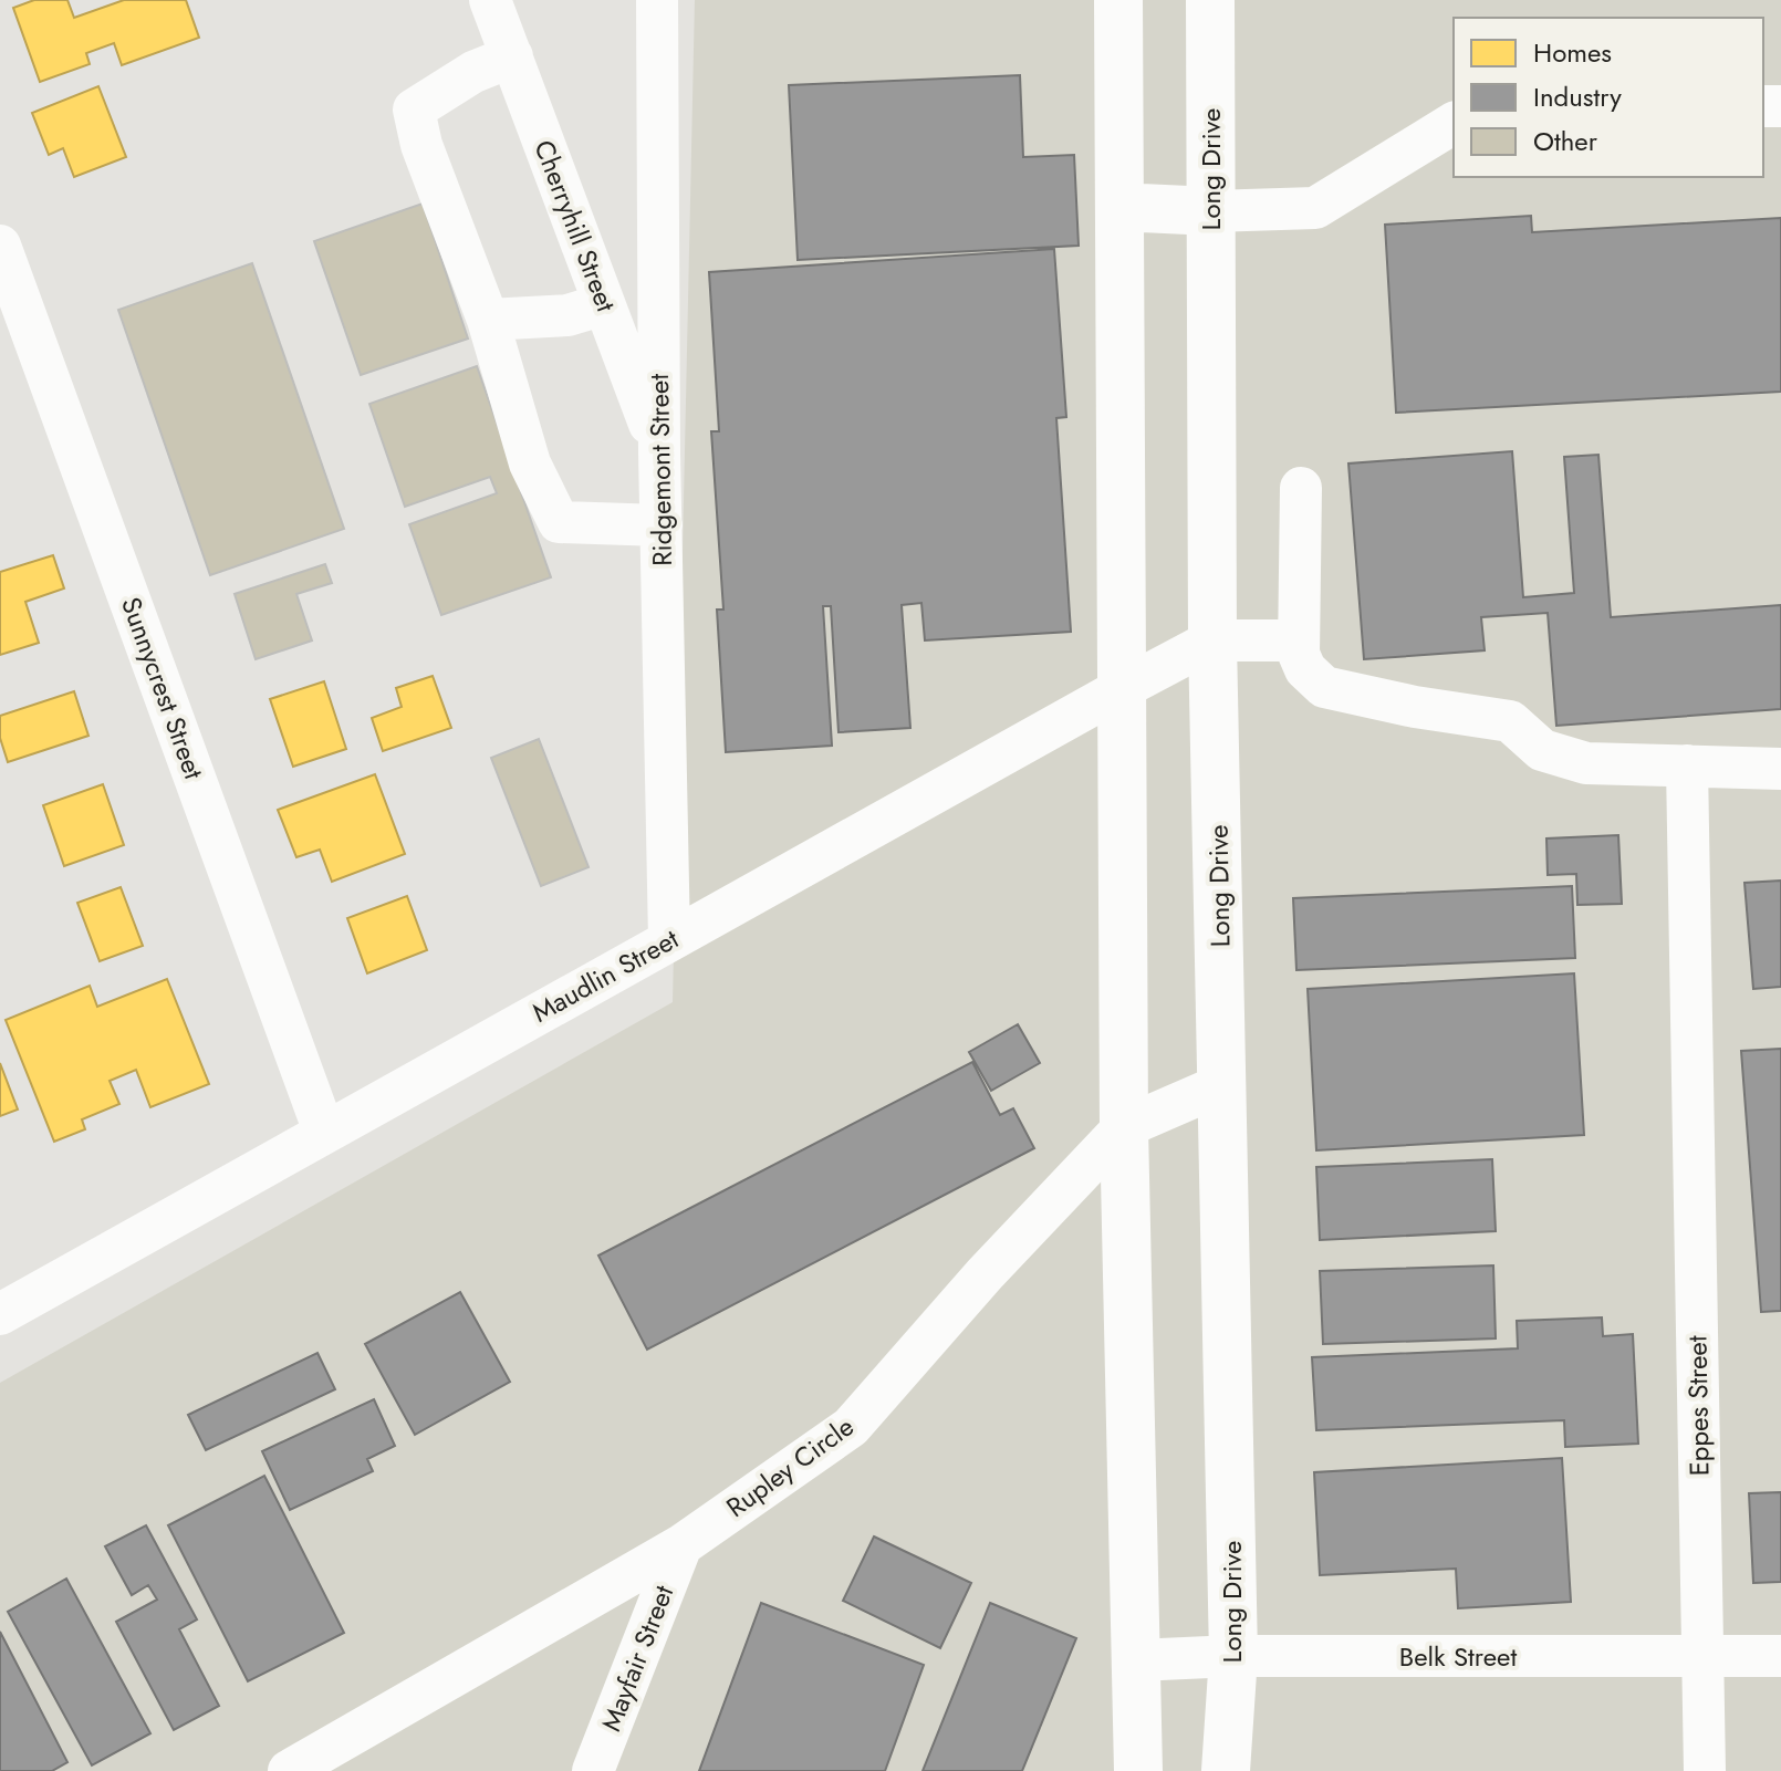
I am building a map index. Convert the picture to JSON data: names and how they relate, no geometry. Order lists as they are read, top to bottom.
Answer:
{
  "streets": {
    "main road": ["Long Drive"],
    "street": [
      "Cherryhill Street",
      "Ridgemont Street",
      "Sunnycrest Street",
      "Maudlin Street",
      "Eppes Street",
      "Rupley Circle",
      "Belk Street",
      "Mayfair Street"
    ]
  },
  "crossings": [
    ["Long Drive", "Maudlin Street"],
    ["Long Drive", "Rupley Circle"],
    ["Long Drive", "Belk Street"],
    ["Cherryhill Street", "Ridgemont Street"],
    ["Ridgemont Street", "Maudlin Street"],
    ["Sunnycrest Street", "Maudlin Street"],
    ["Eppes Street", "Belk Street"],
    ["Rupley Circle", "Mayfair Street"]
  ],
  "legend": ["Homes", "Industry", "Other"]
}
